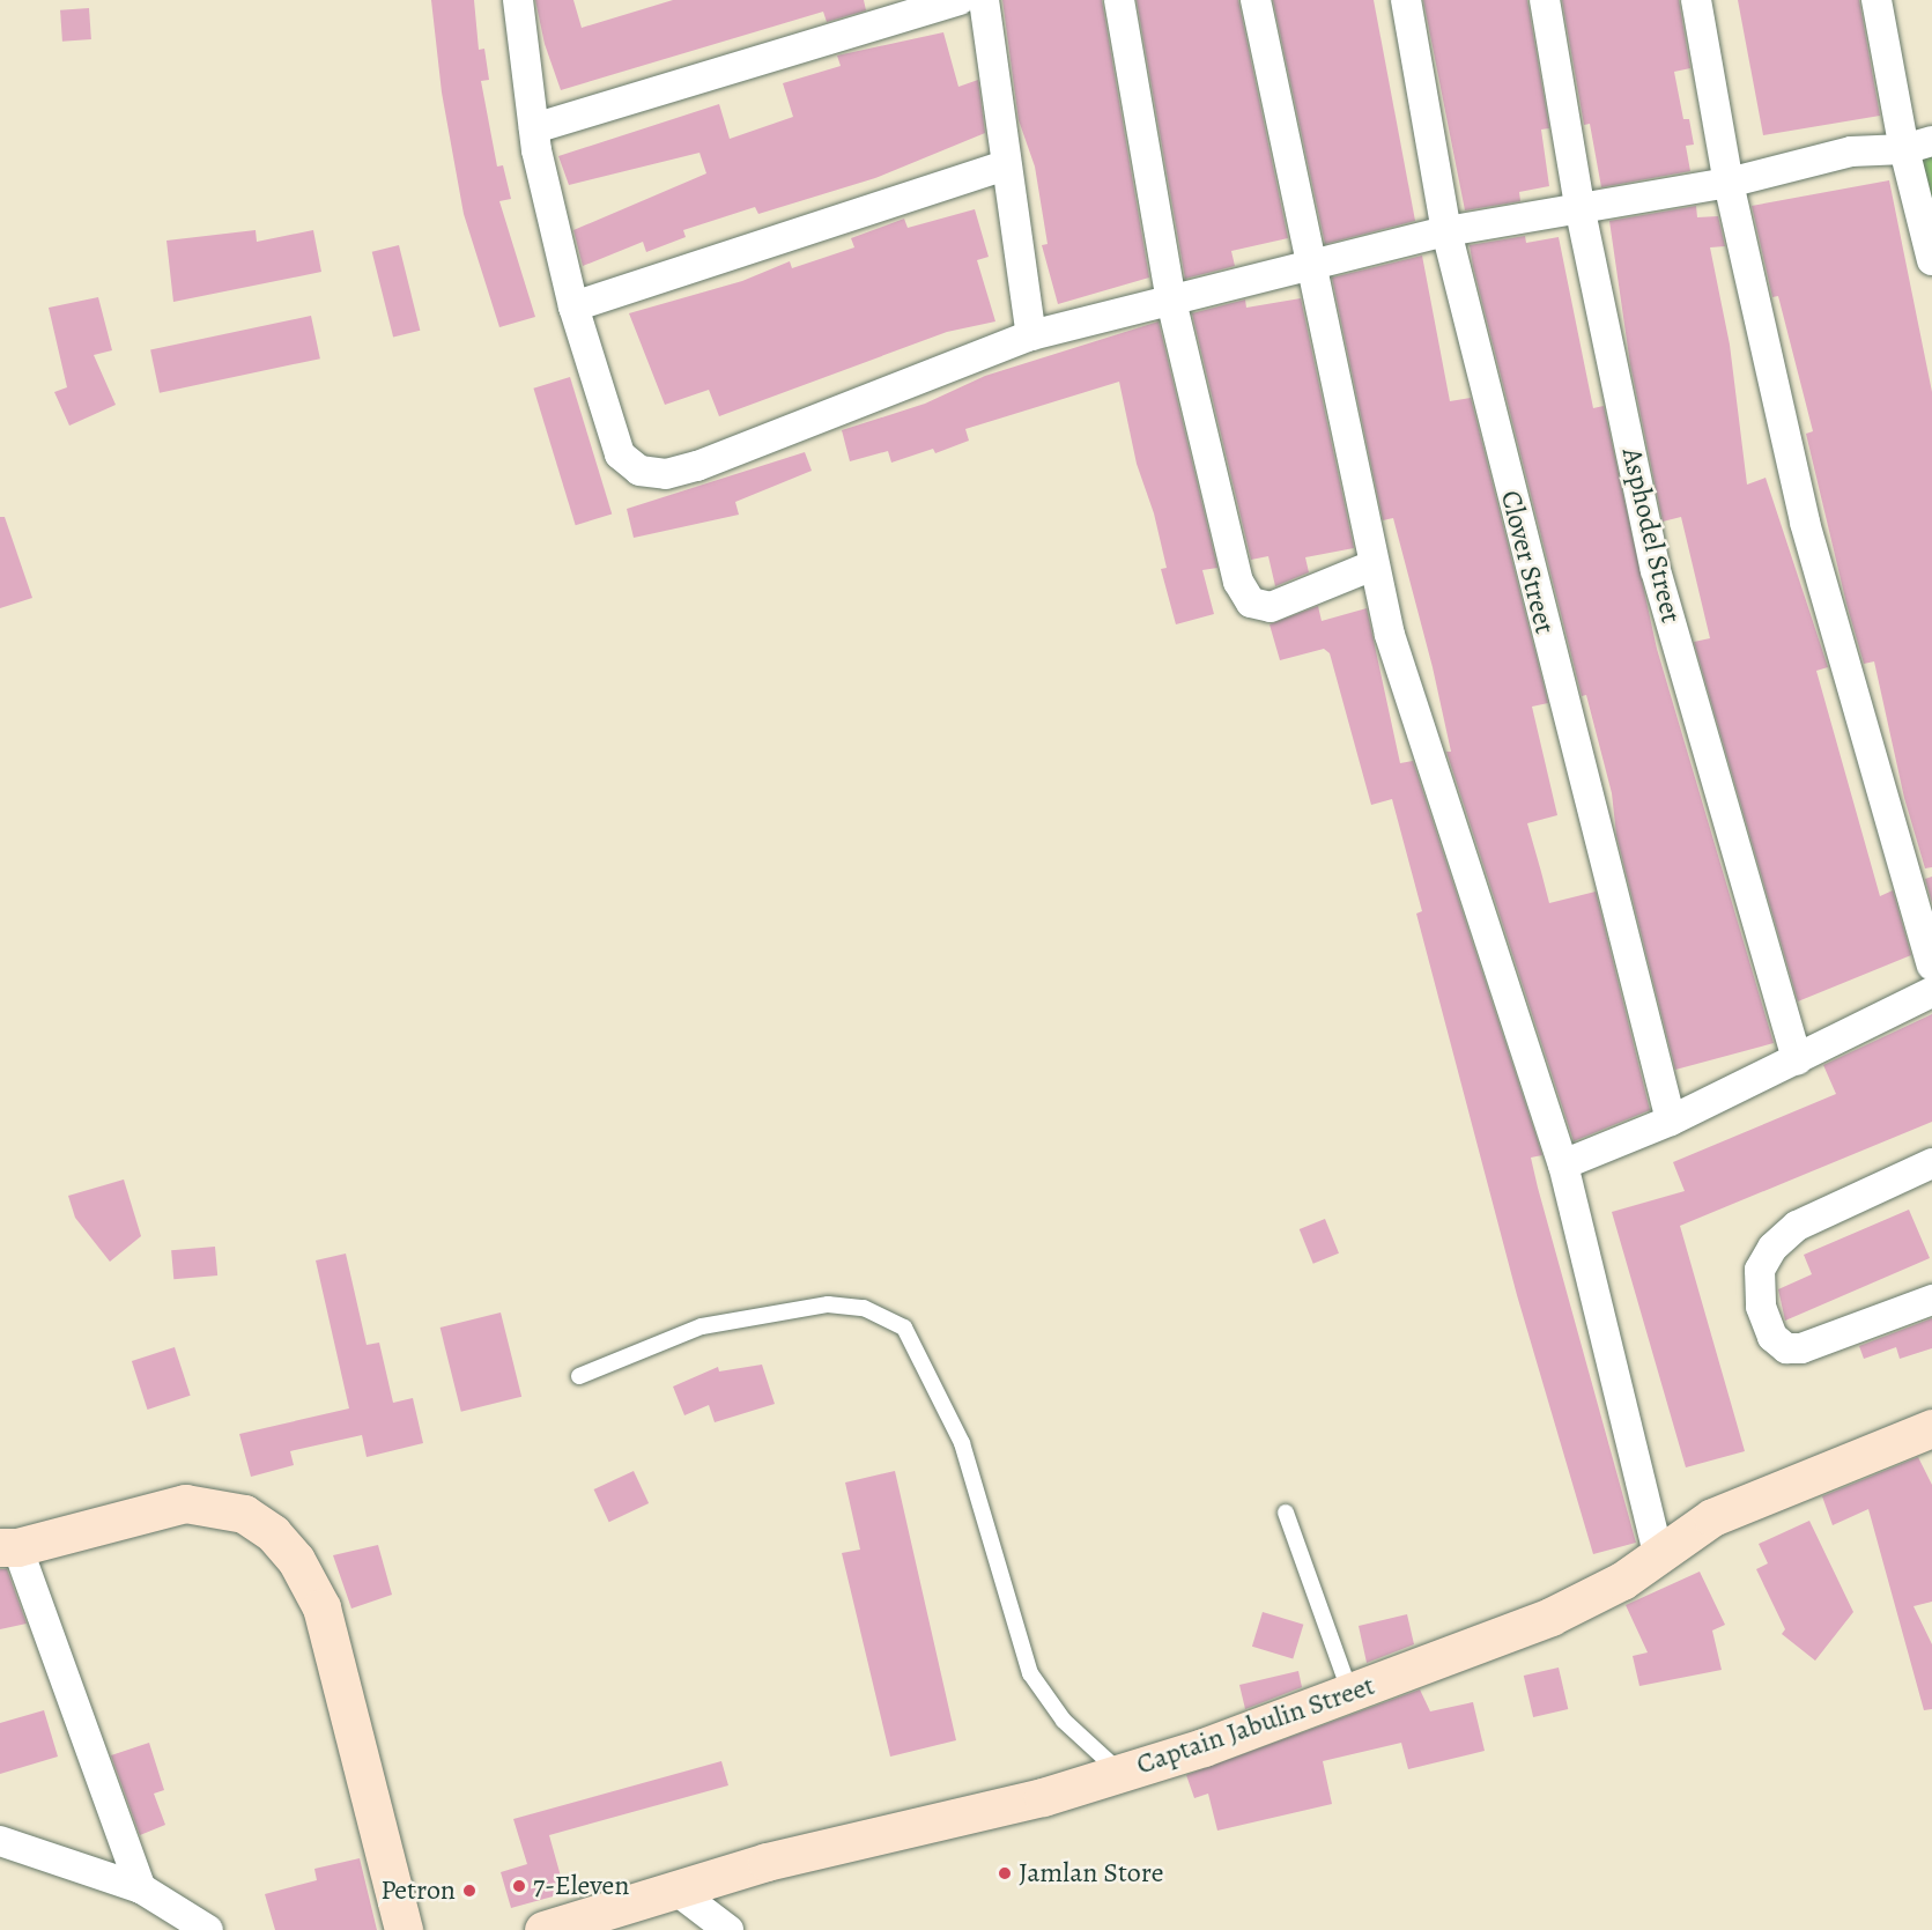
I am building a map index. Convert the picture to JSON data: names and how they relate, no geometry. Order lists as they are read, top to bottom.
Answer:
{
  "streets": {
    "street": ["Asphodel Street", "Clover Street", "Captain Jabulin Street"]
  },
  "places": ["Jamlan Store", "7-Eleven", "Petron"]
}
